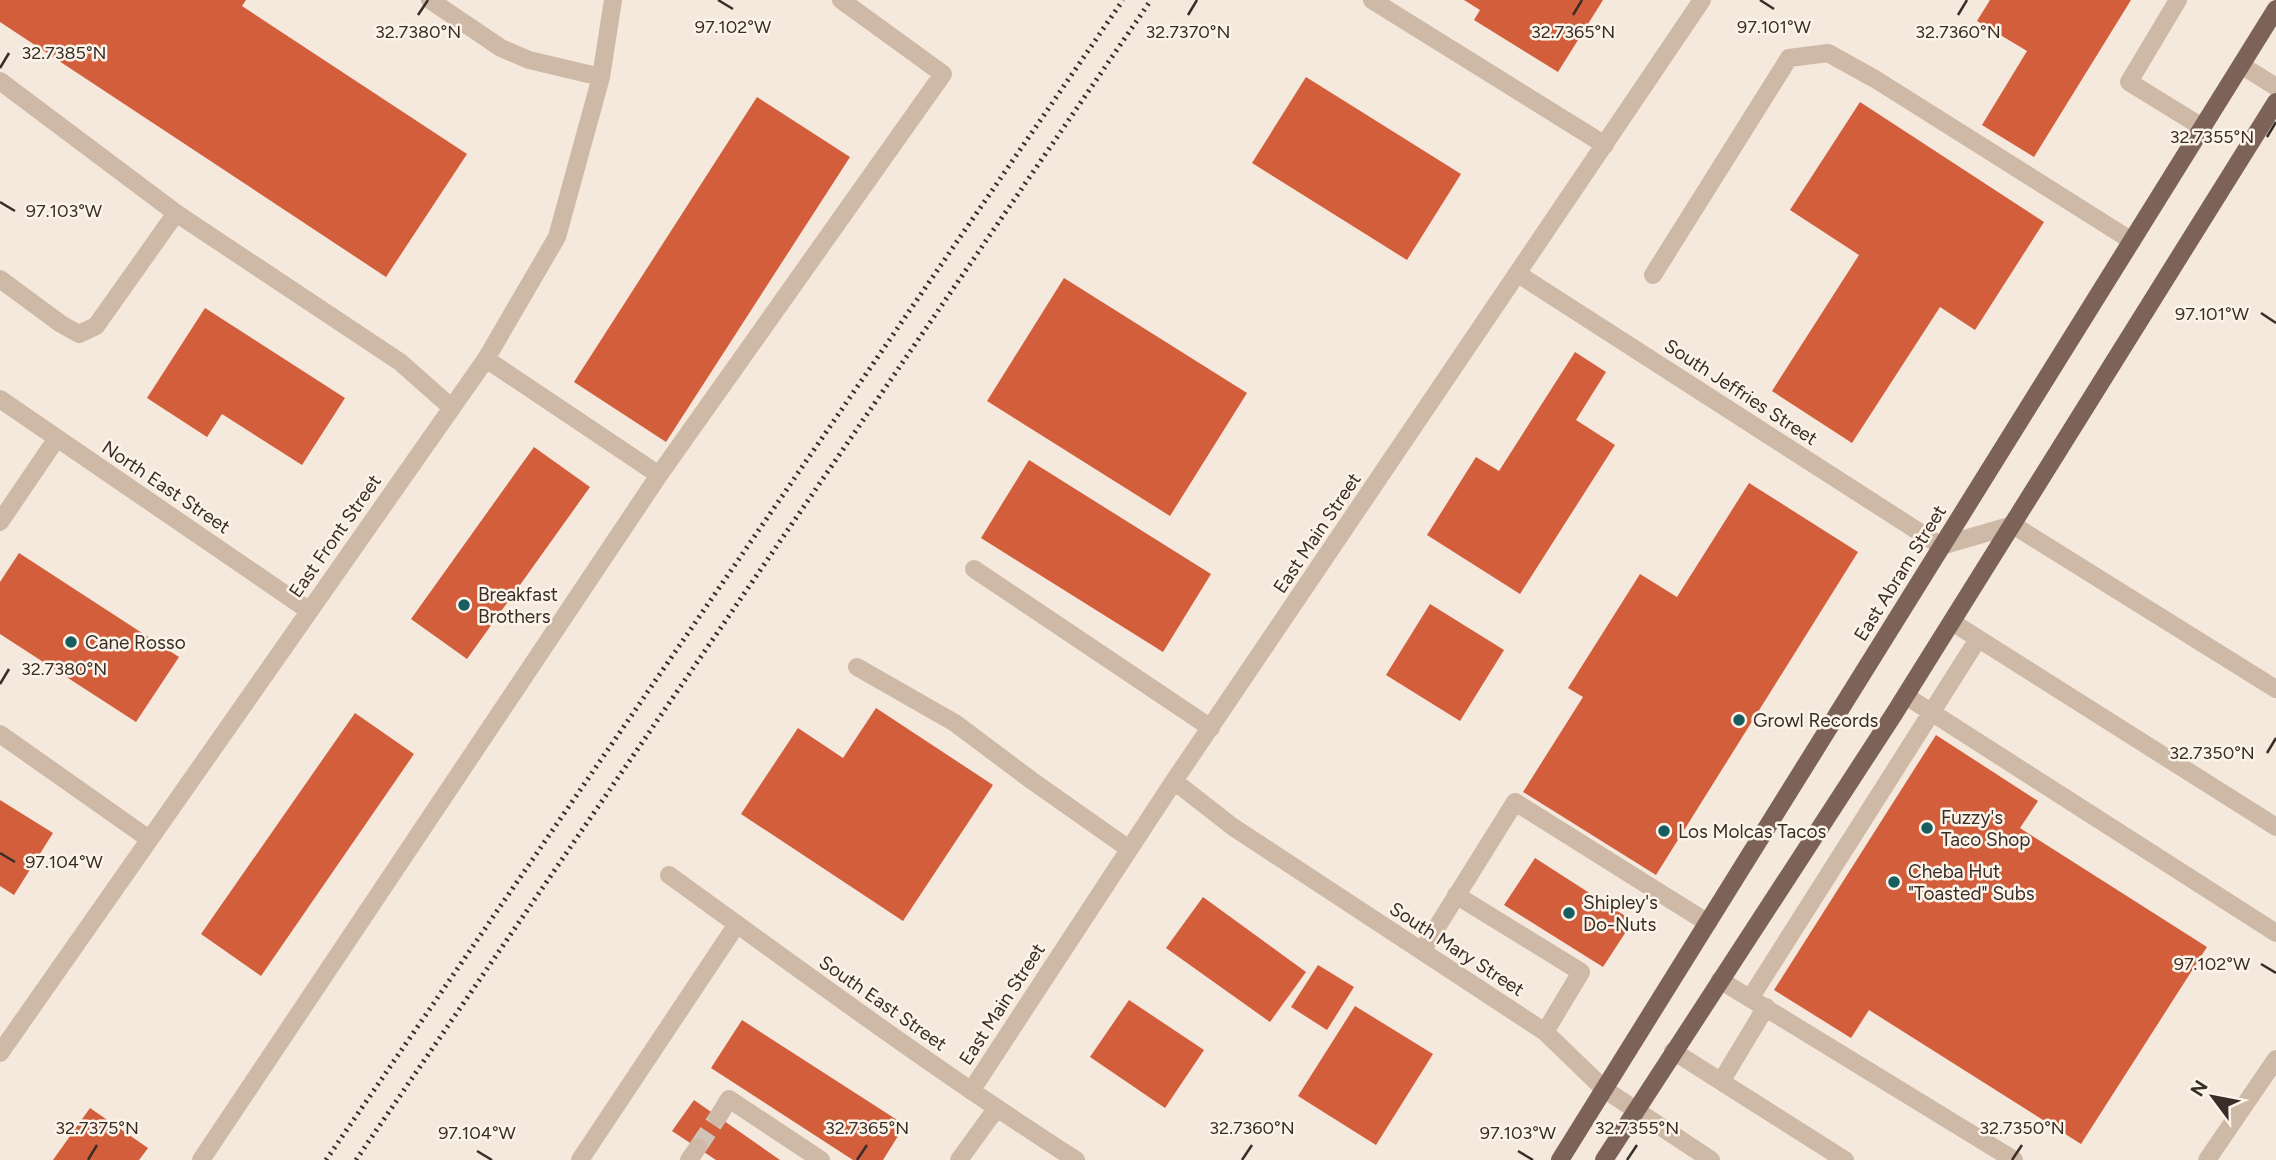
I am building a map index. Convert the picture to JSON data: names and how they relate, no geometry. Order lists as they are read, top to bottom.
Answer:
{
  "streets": {
    "main road": ["East Abram Street"],
    "street": [
      "South Jeffries Street",
      "North East Street",
      "East Main Street",
      "East Front Street",
      "South Mary Street",
      "South East Street"
    ]
  },
  "crossings": [
    ["South Jeffries Street", "East Main Street"],
    ["South Jeffries Street", "East Abram Street"],
    ["North East Street", "East Front Street"],
    ["East Main Street", "South Mary Street"],
    ["East Main Street", "South East Street"],
    ["East Abram Street", "South Mary Street"]
  ],
  "places": [
    "Breakfast Brothers",
    "Cane Rosso",
    "Growl Records",
    "Fuzzy's Taco Shop",
    "Los Molcas Tacos",
    "Cheba Hut \"Toasted\" Subs",
    "Shipley's Do-Nuts"
  ],
  "north": "top left",
  "coordinates": [
    "97.102°W",
    "97.101°W",
    "32.7380°N",
    "32.7370°N",
    "32.7365°N",
    "32.7360°N",
    "32.7385°N",
    "32.7355°N",
    "97.103°W",
    "32.7350°N",
    "97.104°W",
    "32.7375°N"
  ]
}
